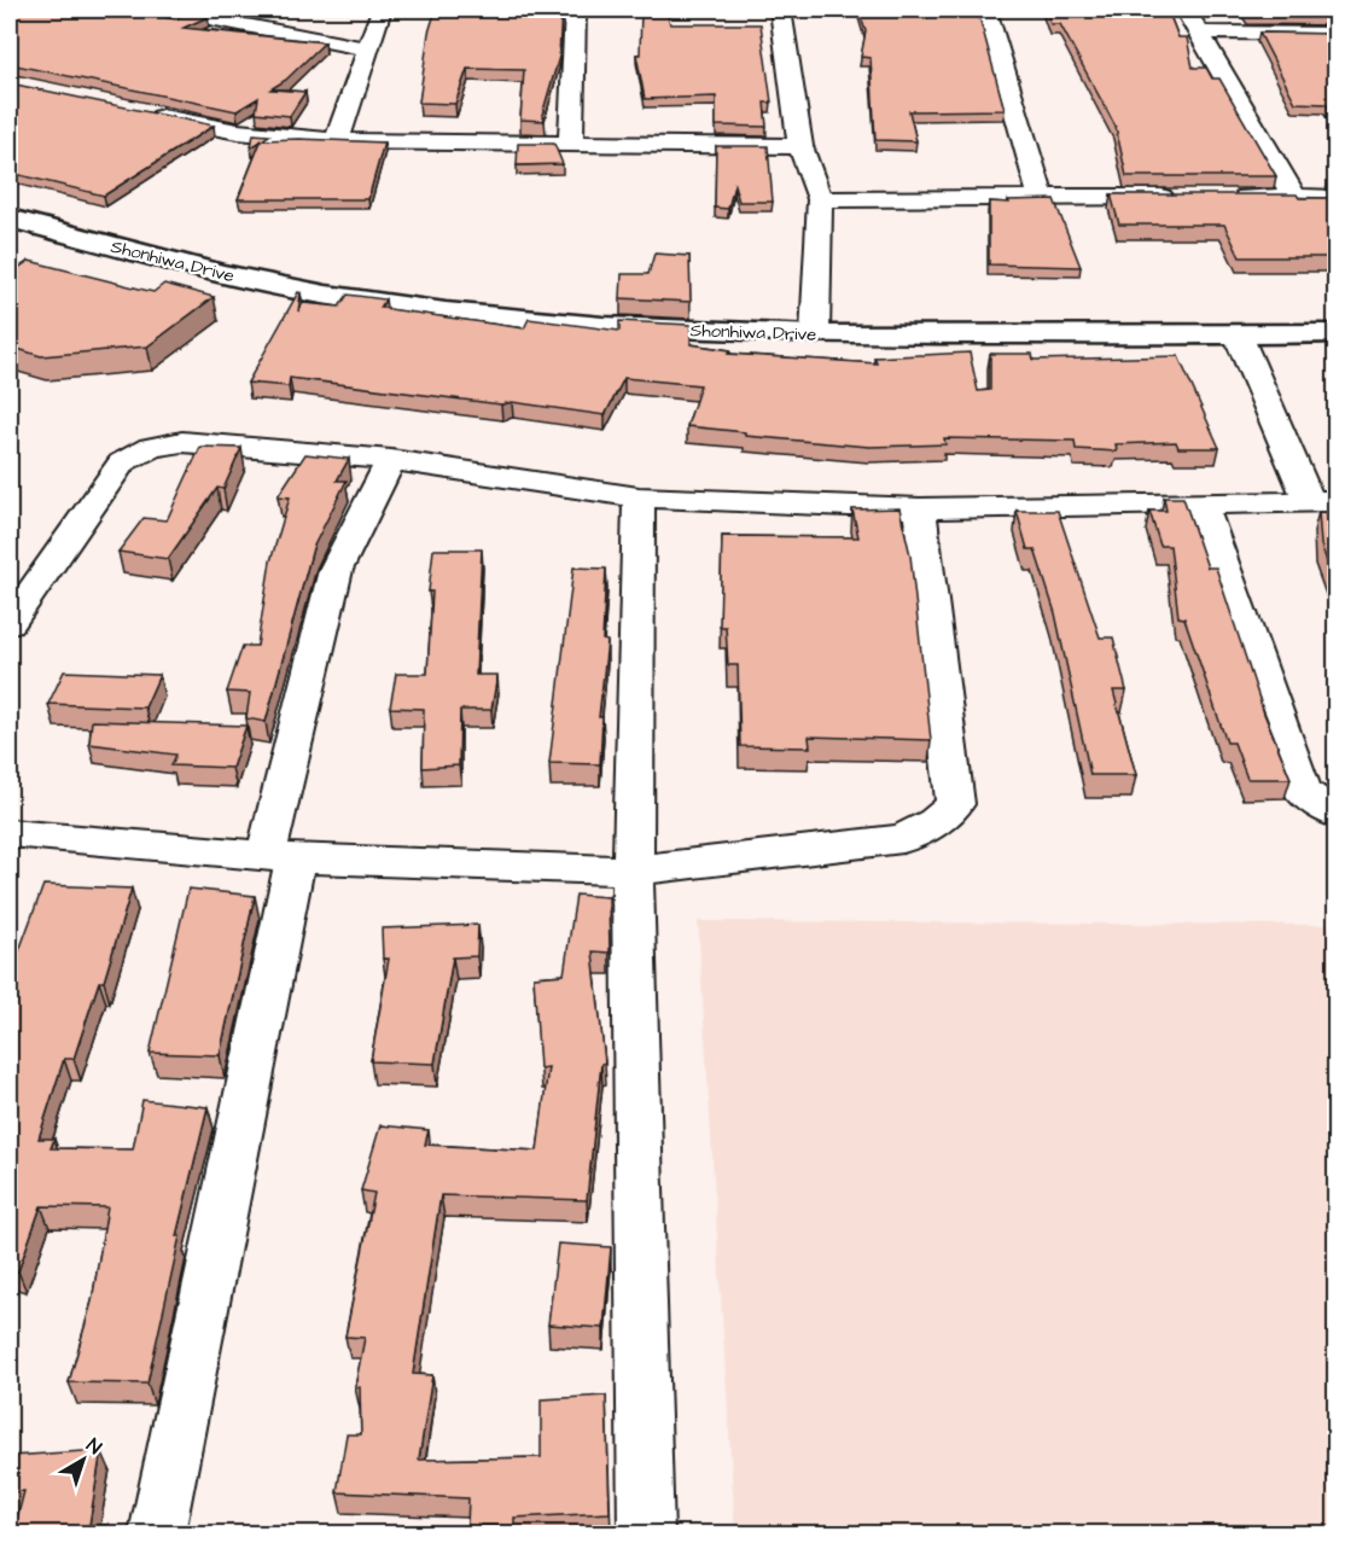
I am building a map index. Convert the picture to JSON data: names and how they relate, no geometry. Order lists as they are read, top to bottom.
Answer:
{
  "streets": {
    "street": ["Shonhiwa Drive"]
  },
  "north": "top right"
}
